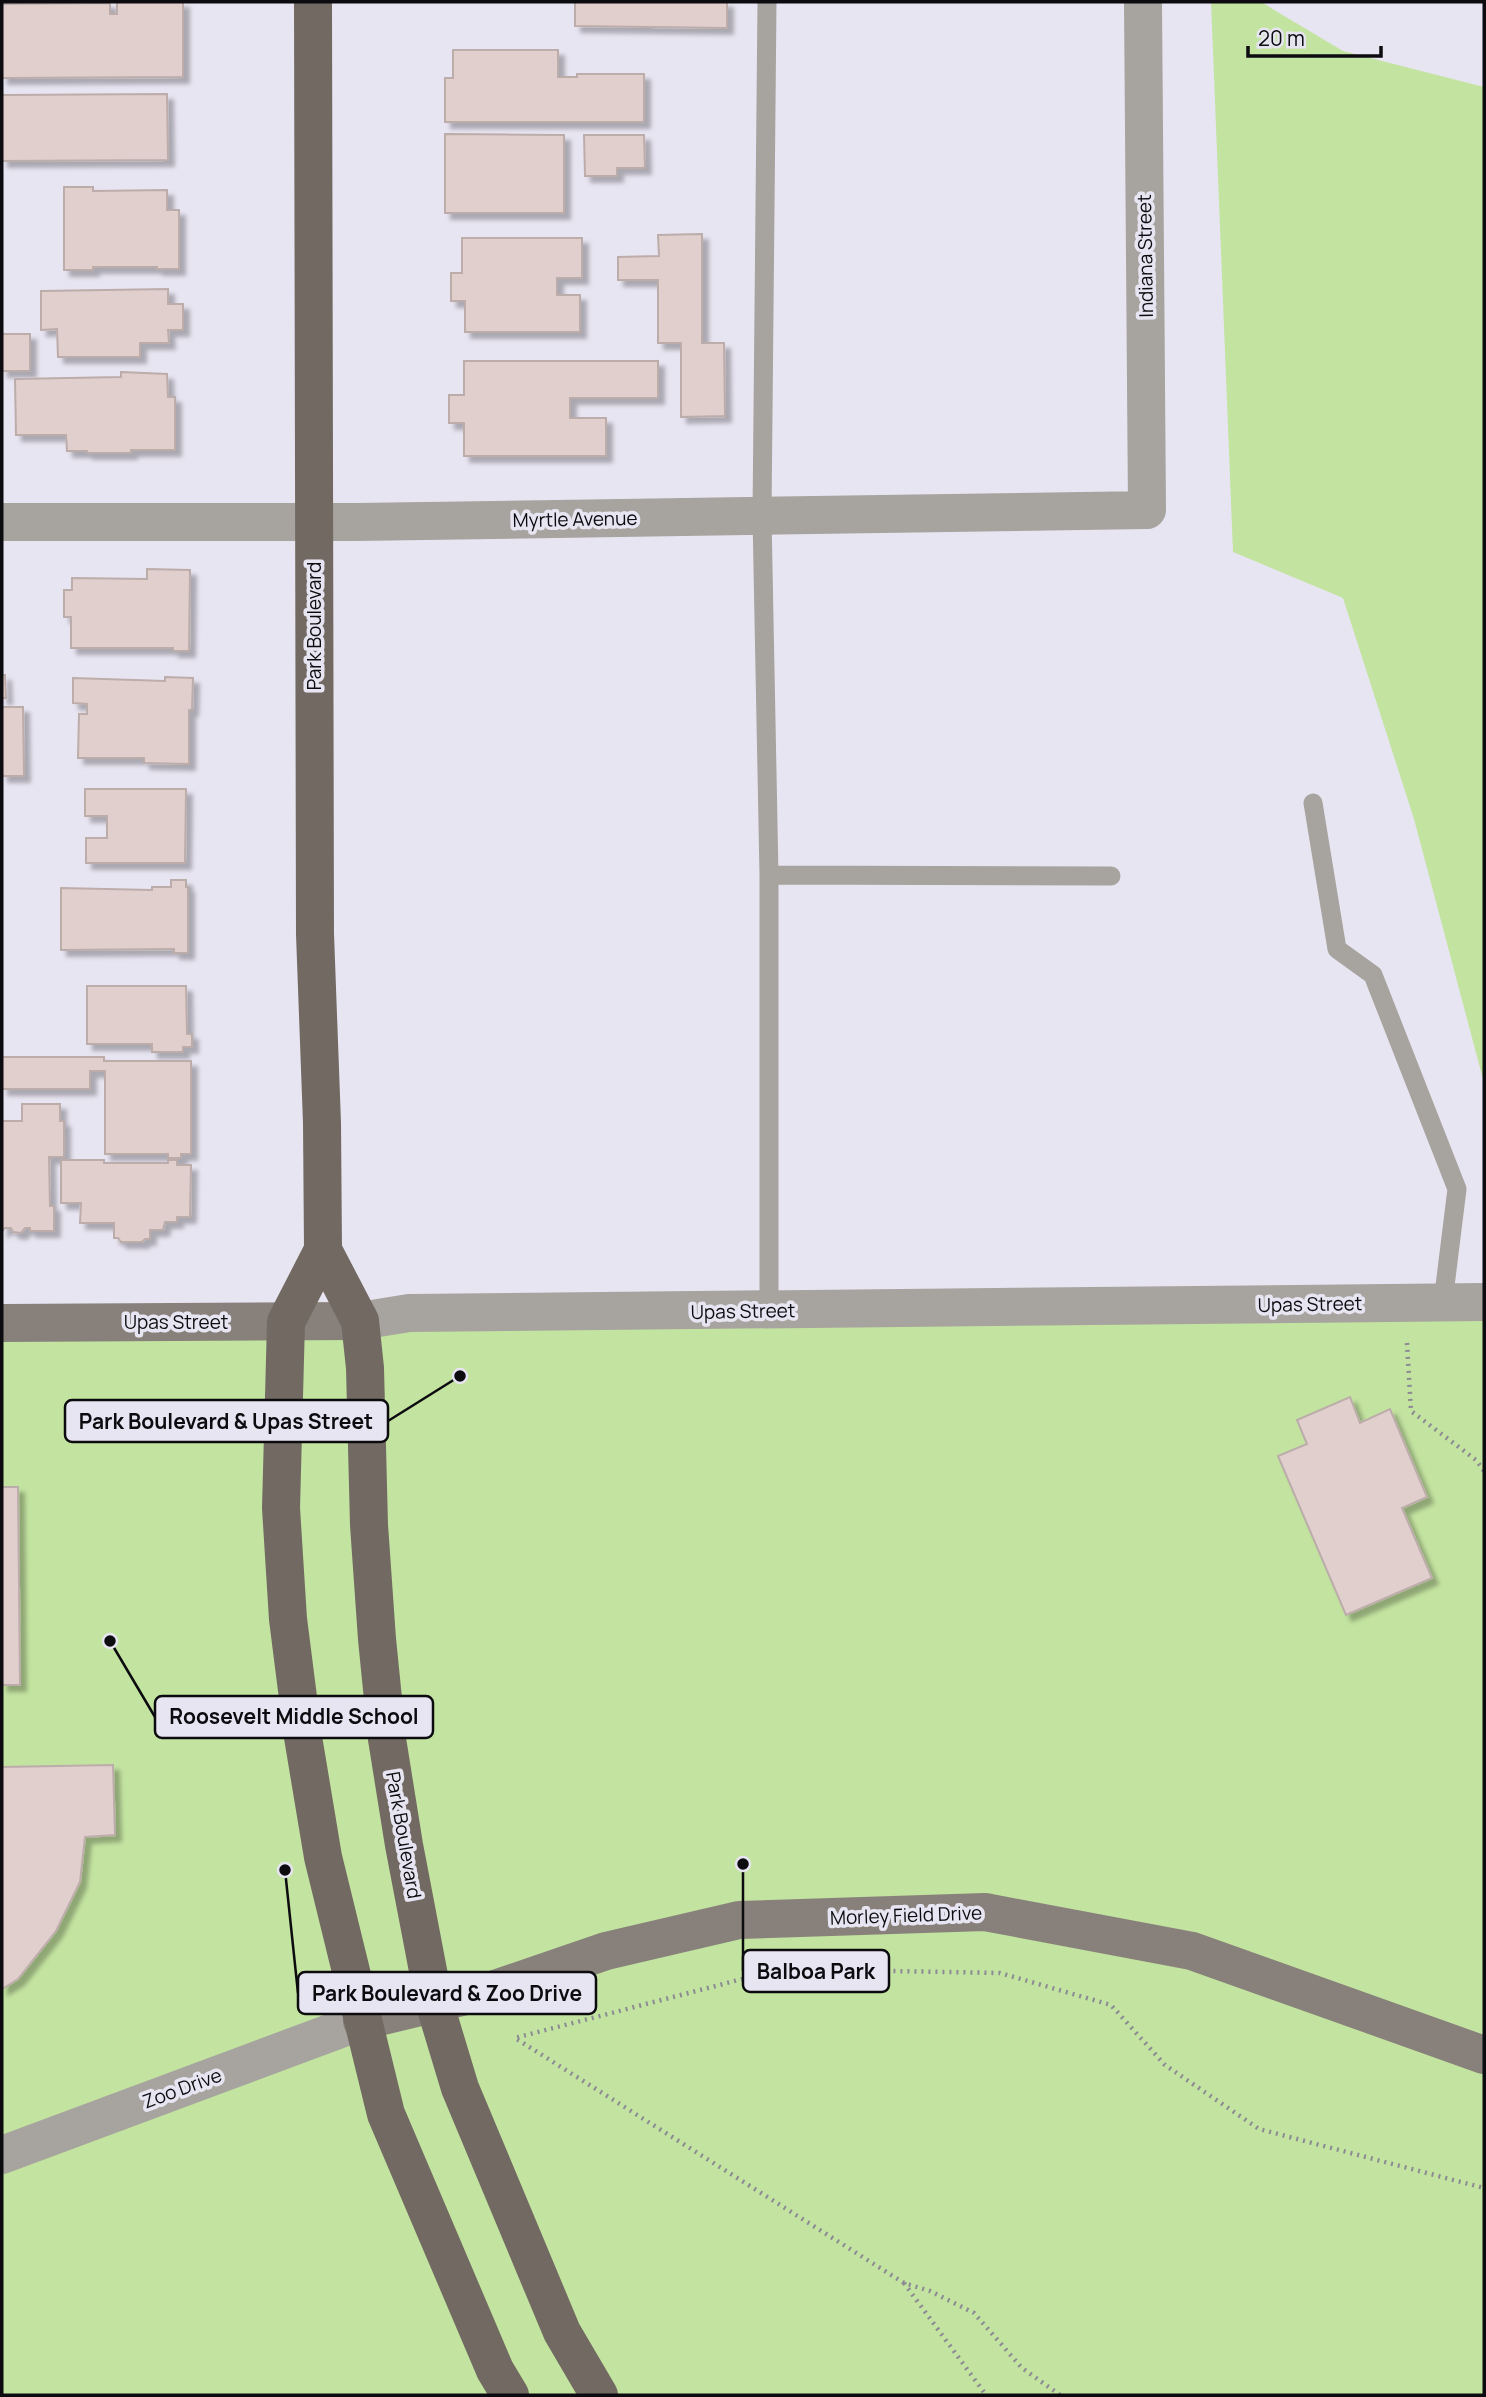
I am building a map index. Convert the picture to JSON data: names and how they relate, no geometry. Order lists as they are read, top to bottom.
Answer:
{
  "streets": {
    "main road": ["Park Boulevard"],
    "street": [
      "Indiana Street",
      "Myrtle Avenue",
      "Upas Street",
      "Morley Field Drive",
      "Zoo Drive"
    ]
  },
  "crossings": [
    ["Indiana Street", "Myrtle Avenue"],
    ["Myrtle Avenue", "Park Boulevard"],
    ["Park Boulevard", "Upas Street"],
    ["Park Boulevard", "Morley Field Drive"],
    ["Park Boulevard", "Zoo Drive"],
    ["Morley Field Drive", "Zoo Drive"]
  ],
  "places": [
    "Park Boulevard & Upas Street",
    "Roosevelt Middle School",
    "Balboa Park",
    "Park Boulevard & Zoo Drive"
  ],
  "scale_bar": "20 m"
}
